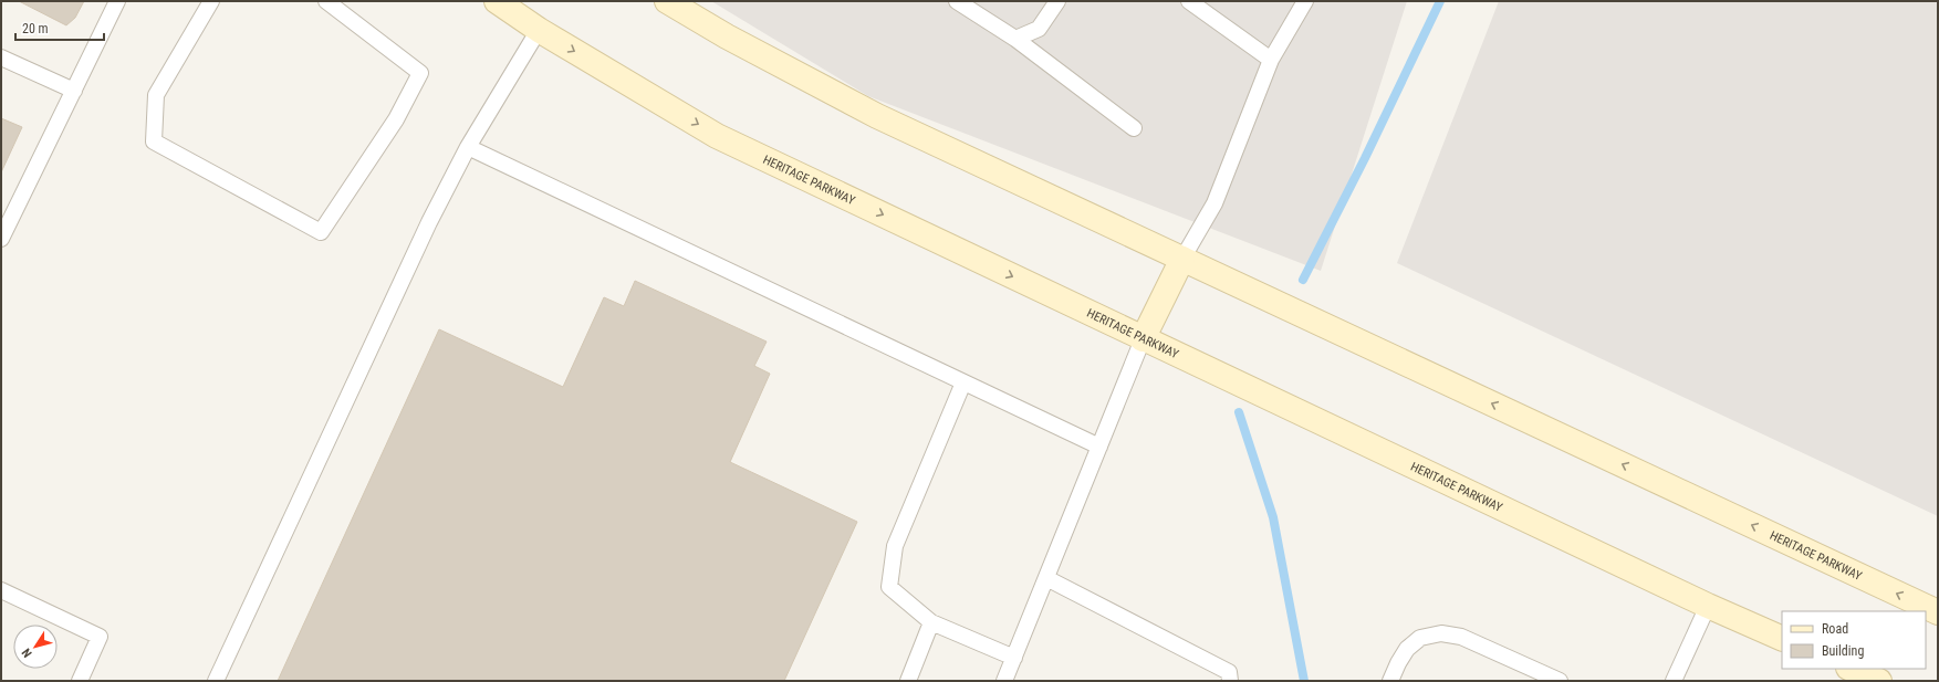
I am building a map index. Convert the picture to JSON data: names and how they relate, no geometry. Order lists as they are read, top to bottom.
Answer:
{
  "streets": {
    "main road": ["HERITAGE PARKWAY"]
  },
  "legend": ["Road", "Building"],
  "scale_bar": "20 m",
  "north": "bottom left"
}
